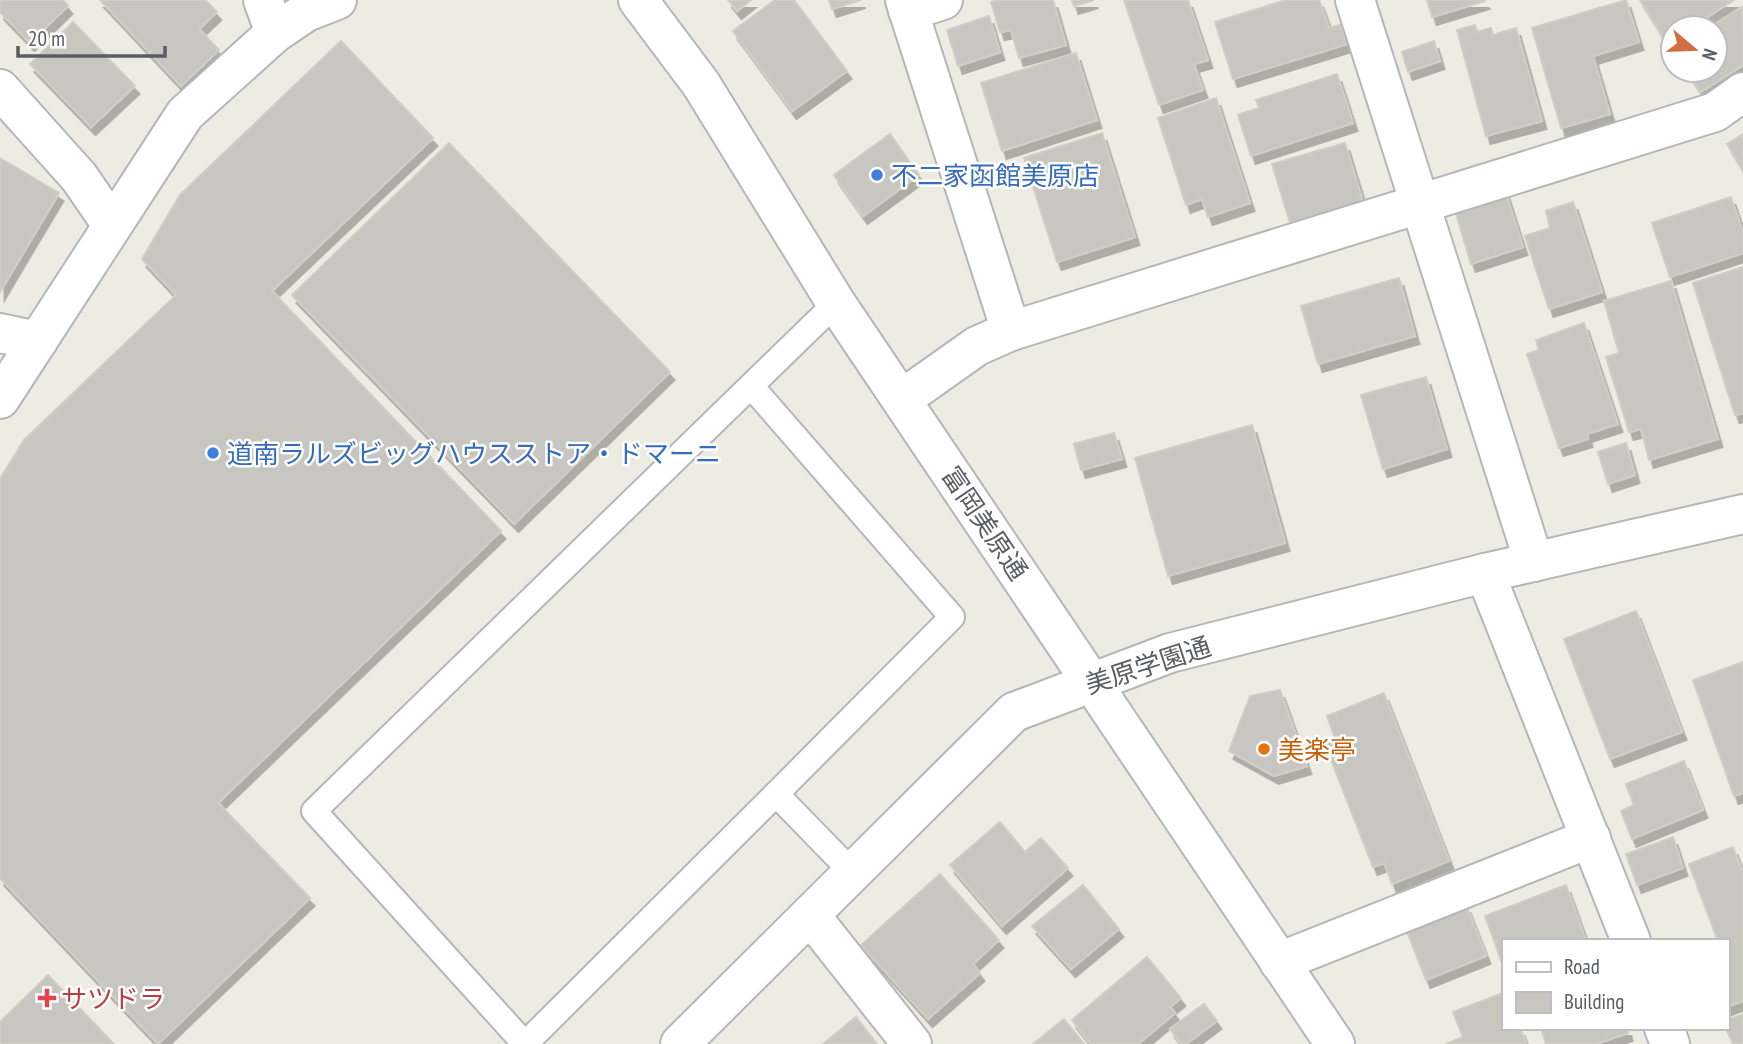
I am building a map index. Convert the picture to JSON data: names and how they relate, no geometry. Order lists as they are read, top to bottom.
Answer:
{
  "streets": {
    "street": ["富岡美原通", "美原学園通"]
  },
  "crossings": [
    ["富岡美原通", "美原学園通"]
  ],
  "places": {
    "other": ["不二家函館美原店", "道南ラルズビッグハウスストア・ドマーニ", "美楽亭"],
    "health": ["サツドラ"]
  },
  "legend": ["Road", "Building"],
  "scale_bar": "20 m",
  "north": "right"
}
